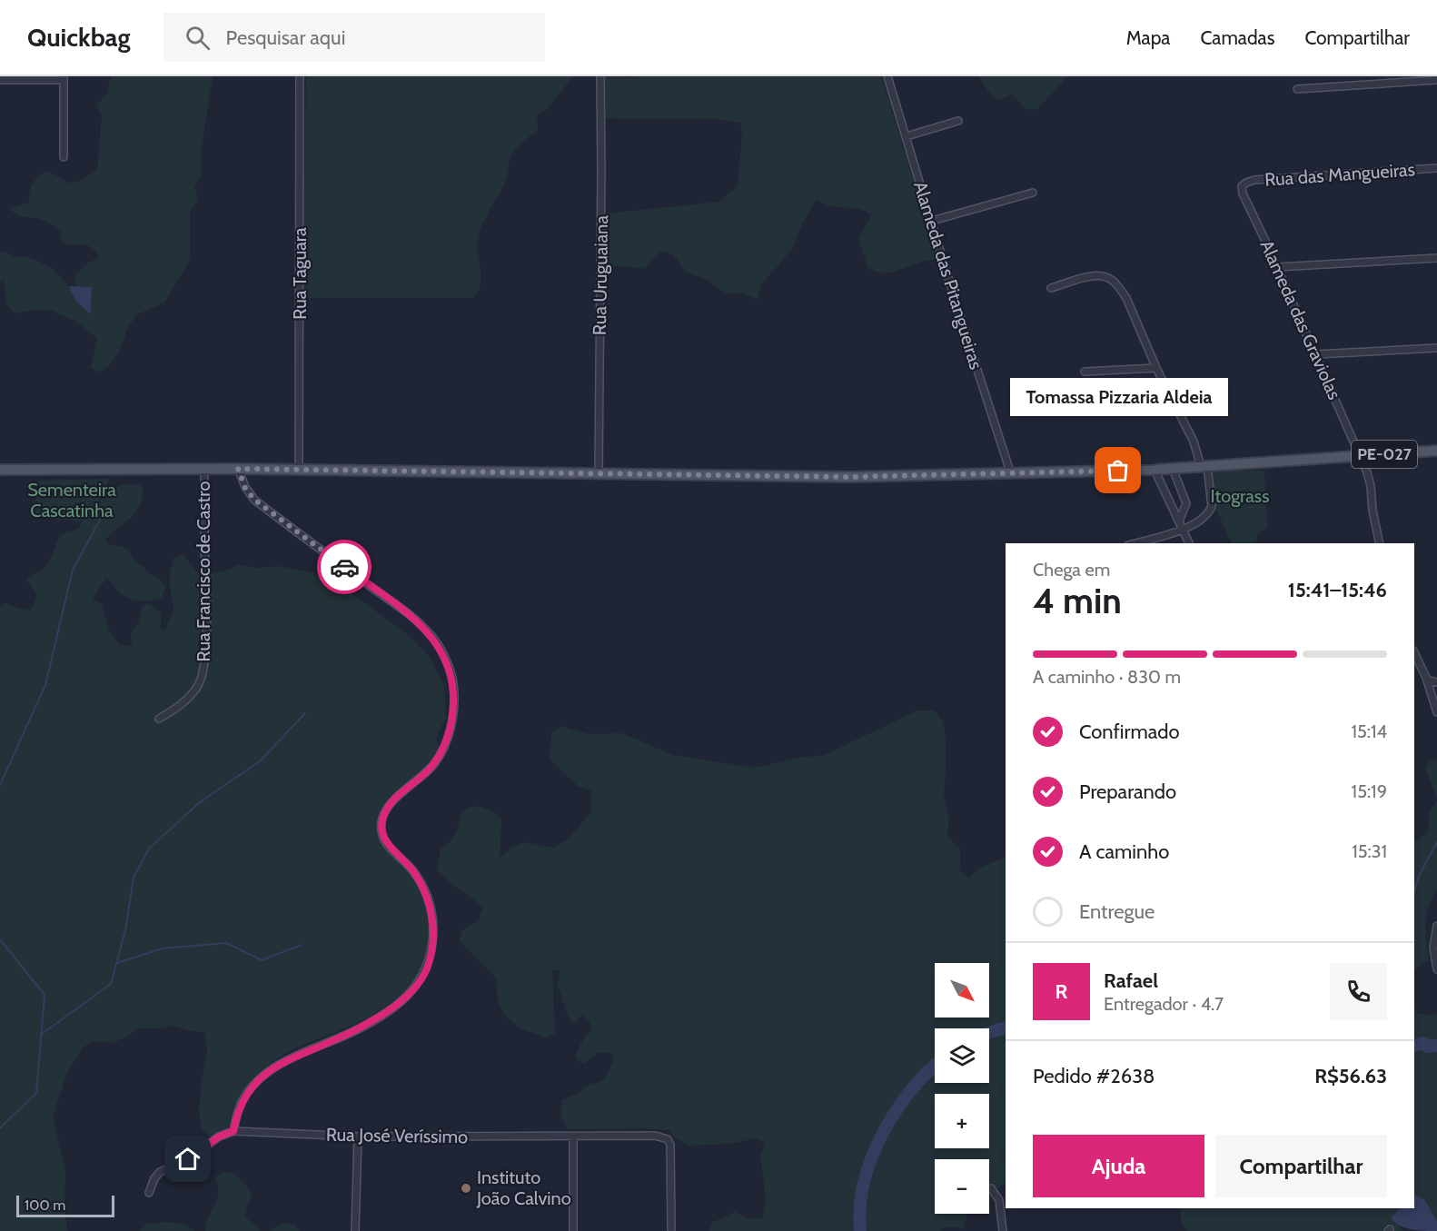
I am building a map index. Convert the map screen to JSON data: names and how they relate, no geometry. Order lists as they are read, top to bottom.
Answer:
{
  "streets": {
    "main road": ["PE-027"],
    "street": [
      "Rua das Mangueiras",
      "Rua Taguara",
      "Rua Uruguaiana",
      "Alameda das Pitangueiras",
      "Alameda das Graviolas",
      "Rua Francisco de Castro",
      "Rua José Veríssimo"
    ]
  },
  "crossings": [
    ["Rua das Mangueiras", "Alameda das Graviolas"],
    ["Rua Taguara", "PE-027"],
    ["Rua Uruguaiana", "PE-027"],
    ["Alameda das Pitangueiras", "PE-027"],
    ["Alameda das Graviolas", "PE-027"],
    ["PE-027", "Rua Francisco de Castro"]
  ],
  "parks": ["Sementeira Cascatinha", "Itograss"],
  "places": ["Tomassa Pizzaria Aldeia", "Instituto João Calvino"],
  "scale_bar": "100 m",
  "north": "bottom right",
  "page": {
    "header": "Quickbag",
    "search": "Pesquisar aqui",
    "nav": ["Mapa", "Camadas", "Compartilhar"],
    "bubble": "Tomassa Pizzaria Aldeia",
    "heading": ["4 min", "Chega em", "15:41–15:46"],
    "panel": [
      "Rafael",
      "Entregador · 4.7",
      "Pedido #2638",
      "R$56.63"
    ],
    "bar": "A caminho · 830 m",
    "list": [
      ["Confirmado", "15:14"],
      ["Preparando", "15:19"],
      ["A caminho", "15:31"],
      "Entregue"
    ],
    "map_buttons": ["+", "−"],
    "round": "R",
    "buttons": ["Ajuda", "Compartilhar"],
    "scale": "100 m"
  }
}
